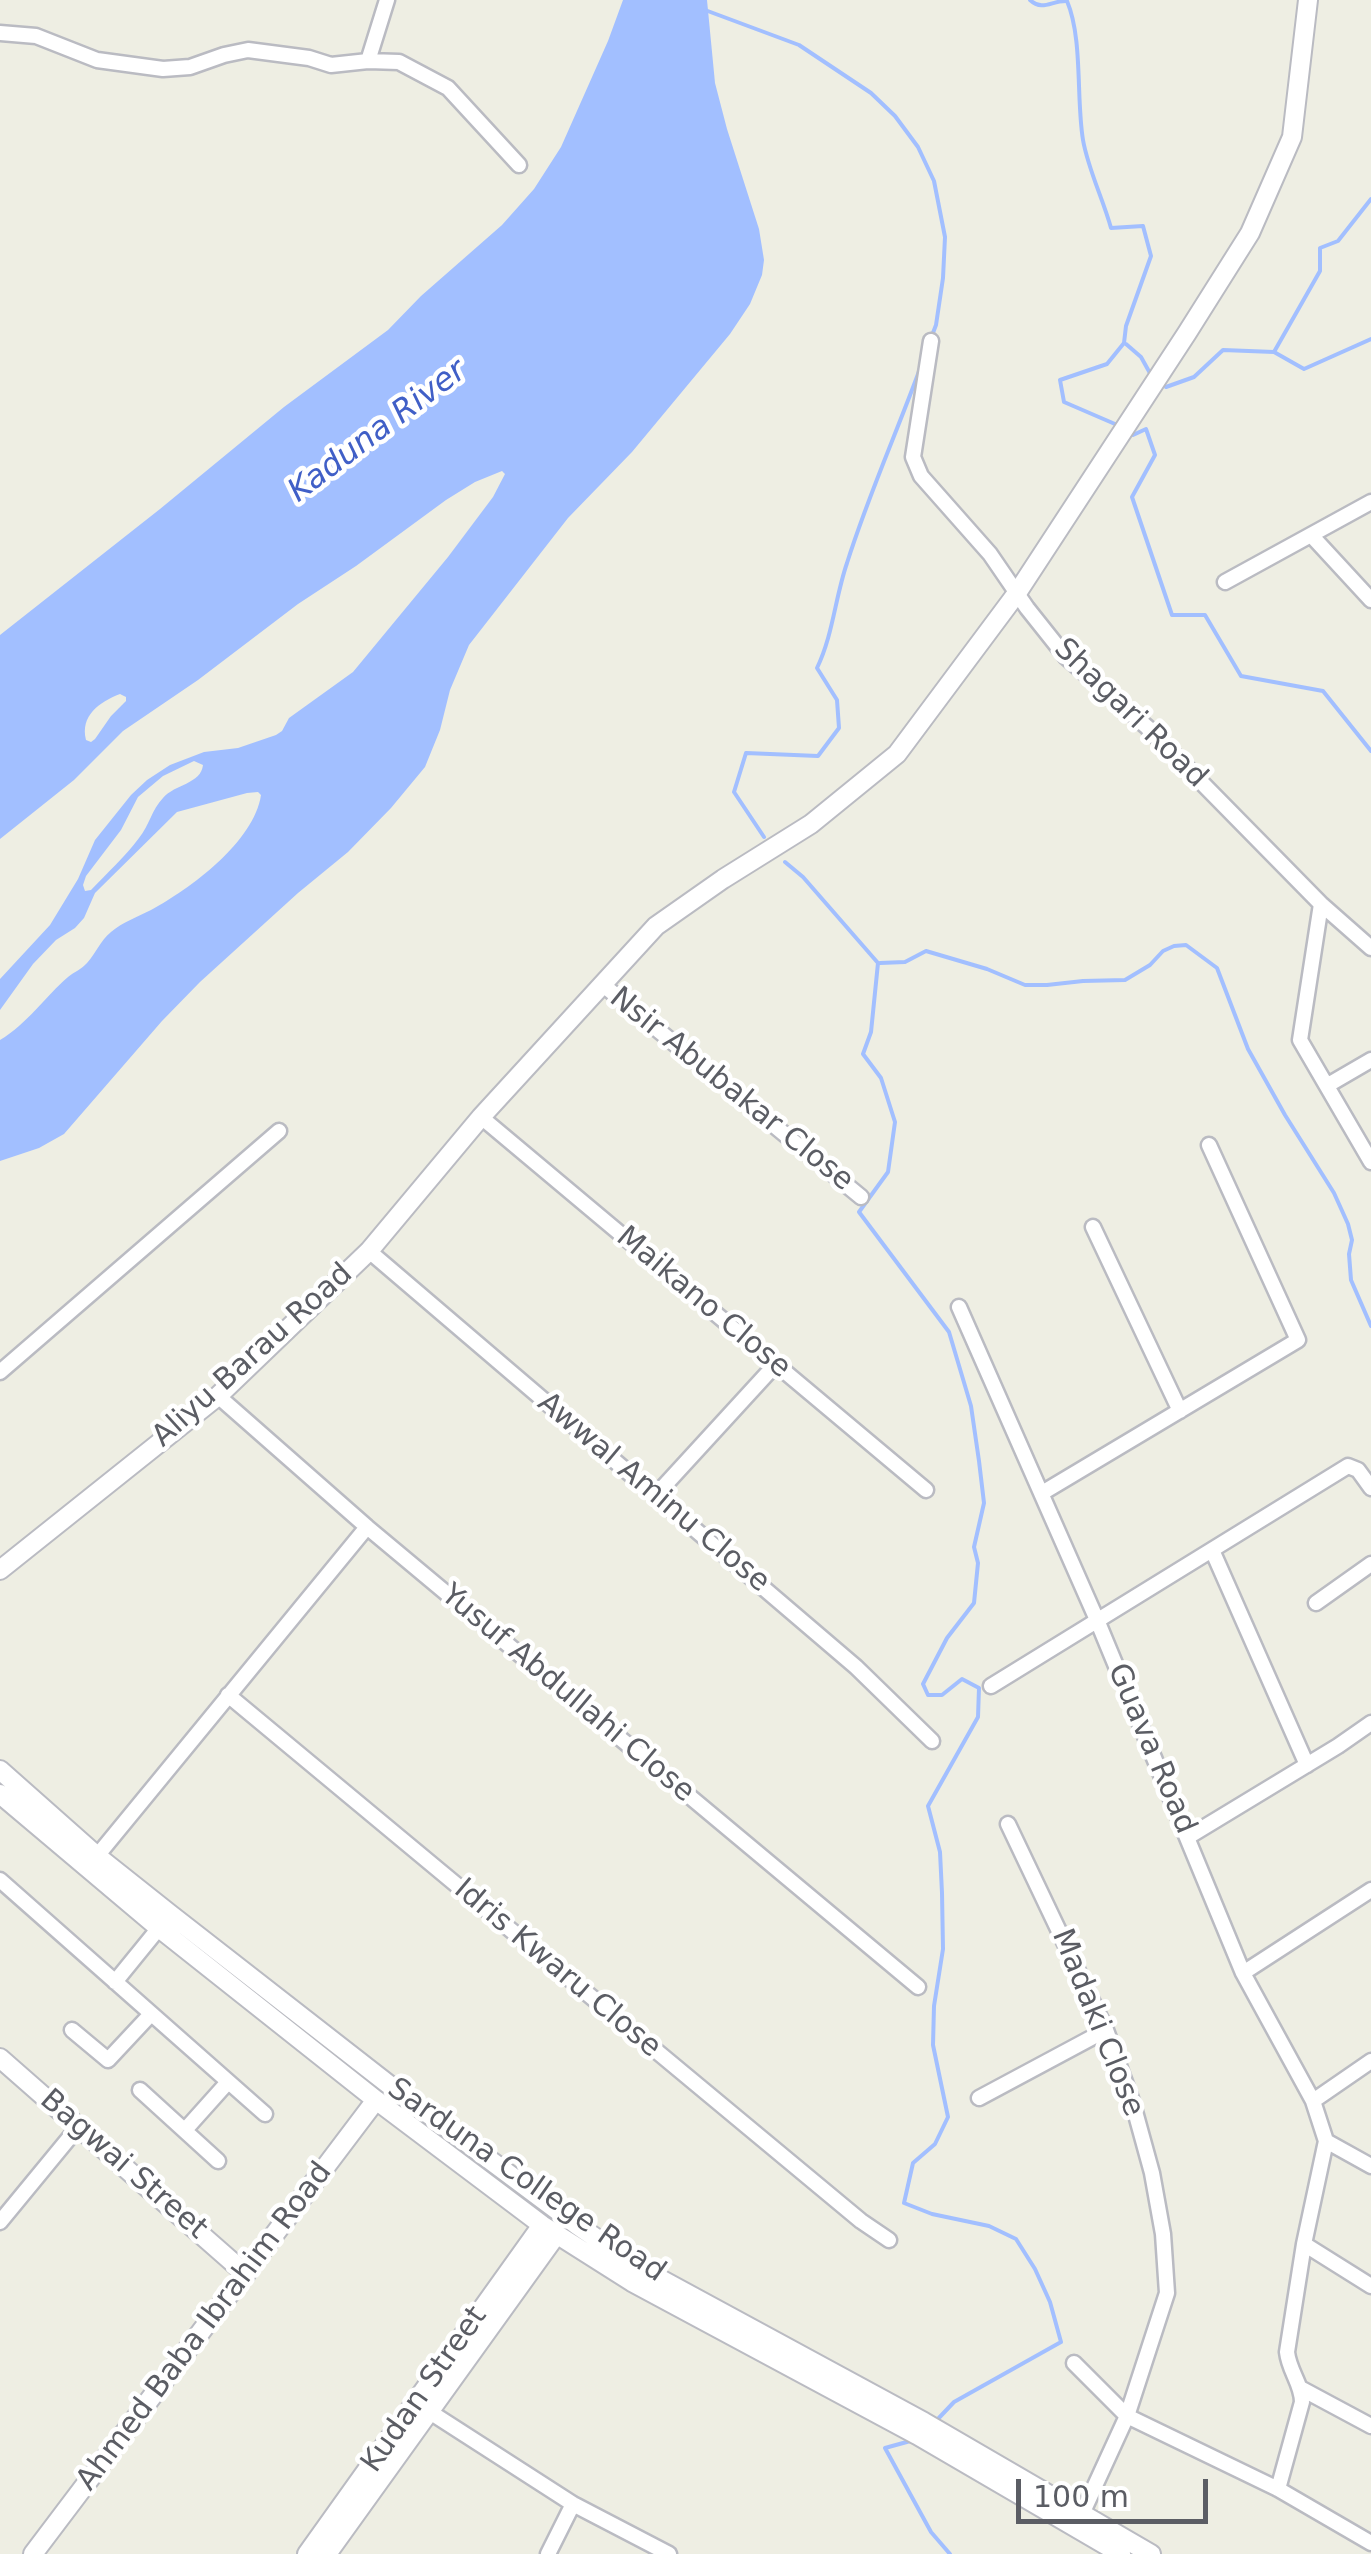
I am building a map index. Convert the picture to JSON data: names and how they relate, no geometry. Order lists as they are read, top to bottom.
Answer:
{
  "streets": {
    "street": [
      "Shagari Road",
      "Nsir Abubakar Close",
      "Maikano Close",
      "Aliyu Barau Road",
      "Awwal Aminu Close",
      "Yusuf Abdullahi Close",
      "Guava Road",
      "Idris Kwaru Close",
      "Madaki Close",
      "Bagwai Street",
      "Sarduna College Road",
      "Ahmed Baba Ibrahim Road",
      "Kudan Street"
    ]
  },
  "crossings": [
    ["Shagari Road", "Aliyu Barau Road"],
    ["Nsir Abubakar Close", "Aliyu Barau Road"],
    ["Maikano Close", "Aliyu Barau Road"],
    ["Aliyu Barau Road", "Awwal Aminu Close"],
    ["Aliyu Barau Road", "Yusuf Abdullahi Close"],
    ["Madaki Close", "Sarduna College Road"],
    ["Bagwai Street", "Ahmed Baba Ibrahim Road"],
    ["Sarduna College Road", "Ahmed Baba Ibrahim Road"],
    ["Sarduna College Road", "Kudan Street"]
  ],
  "water": ["Kaduna River"],
  "scale_bar": "100 m"
}
